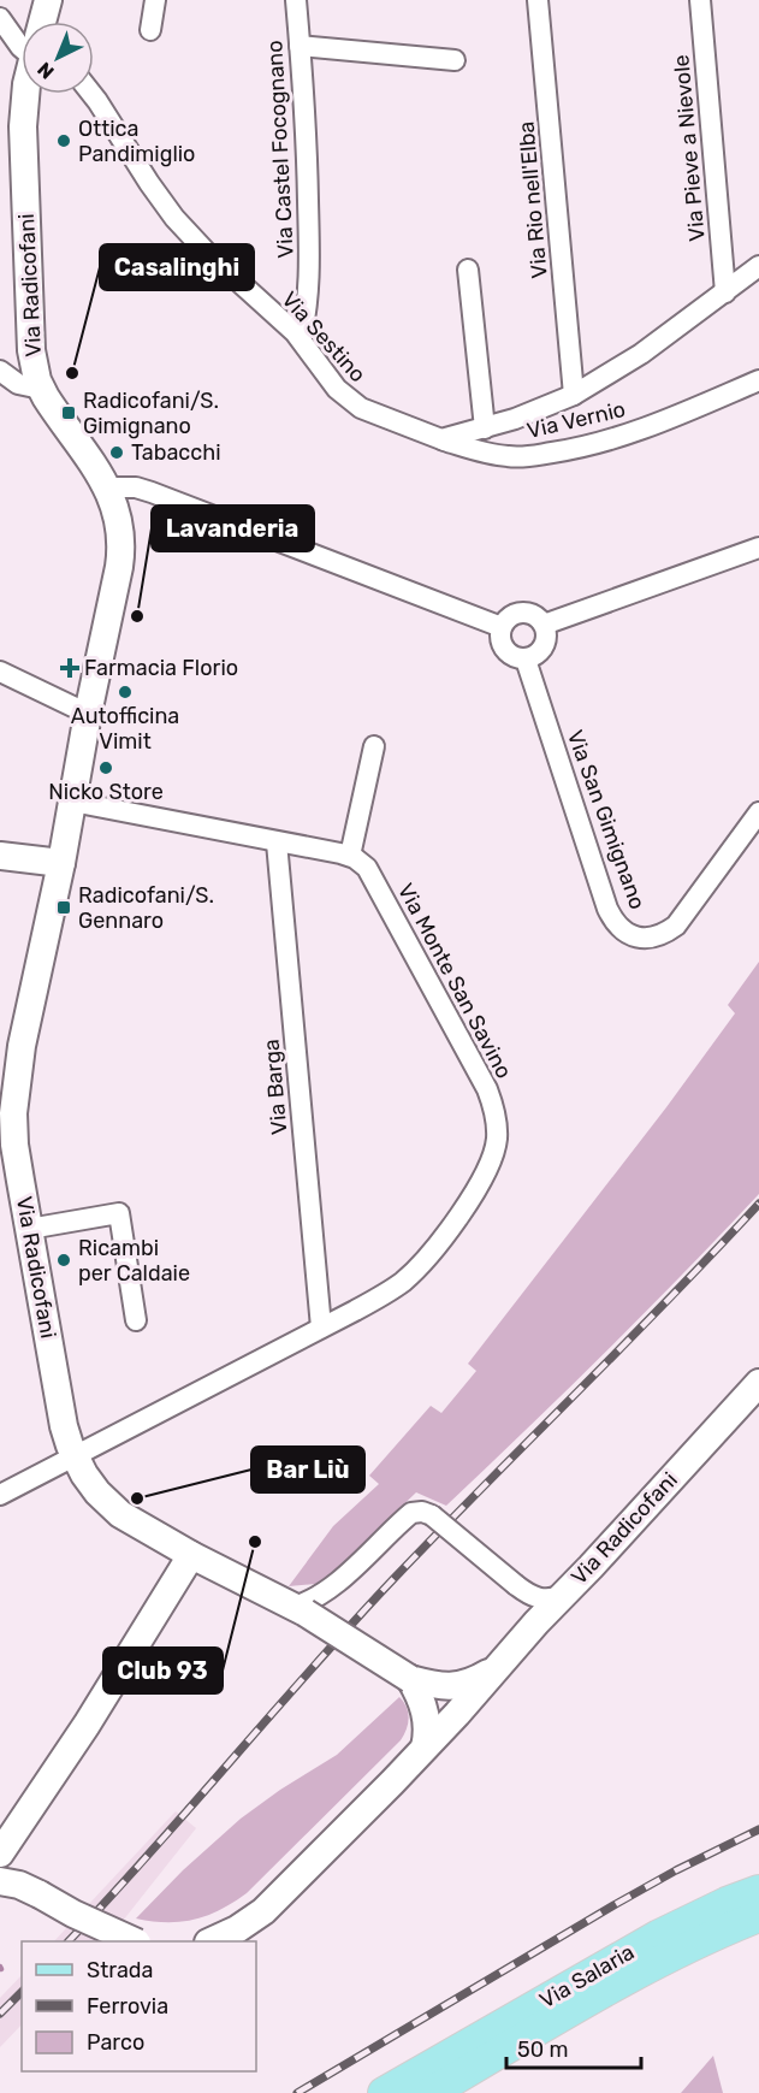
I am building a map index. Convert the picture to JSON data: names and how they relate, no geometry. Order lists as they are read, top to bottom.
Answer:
{
  "streets": {
    "main road": ["Via Salaria"],
    "street": [
      "Via Pieve a Nievole",
      "Via Castel Focognano",
      "Via Rio nell'Elba",
      "Via Radicofani",
      "Via Sestino",
      "Via Vernio",
      "Via San Gimignano",
      "Via Monte San Savino",
      "Via Barga"
    ]
  },
  "crossings": [
    ["Via Castel Focognano", "Via Sestino"],
    ["Via Radicofani", "Via Monte San Savino"],
    ["Via Sestino", "Via Vernio"],
    ["Via Monte San Savino", "Via Barga"]
  ],
  "places": {
    "other": [
      "Ottica Pandimiglio",
      "Casalinghi",
      "Tabacchi",
      "Lavanderia",
      "Autofficina Vimit",
      "Nicko Store",
      "Ricambi per Caldaie",
      "Bar Liù",
      "Club 93"
    ],
    "transit": ["Radicofani/S. Gimignano", "Radicofani/S. Gennaro"],
    "health": ["Farmacia Florio"]
  },
  "legend": ["Strada", "Ferrovia", "Parco"],
  "scale_bar": "50 m",
  "north": "bottom left"
}
